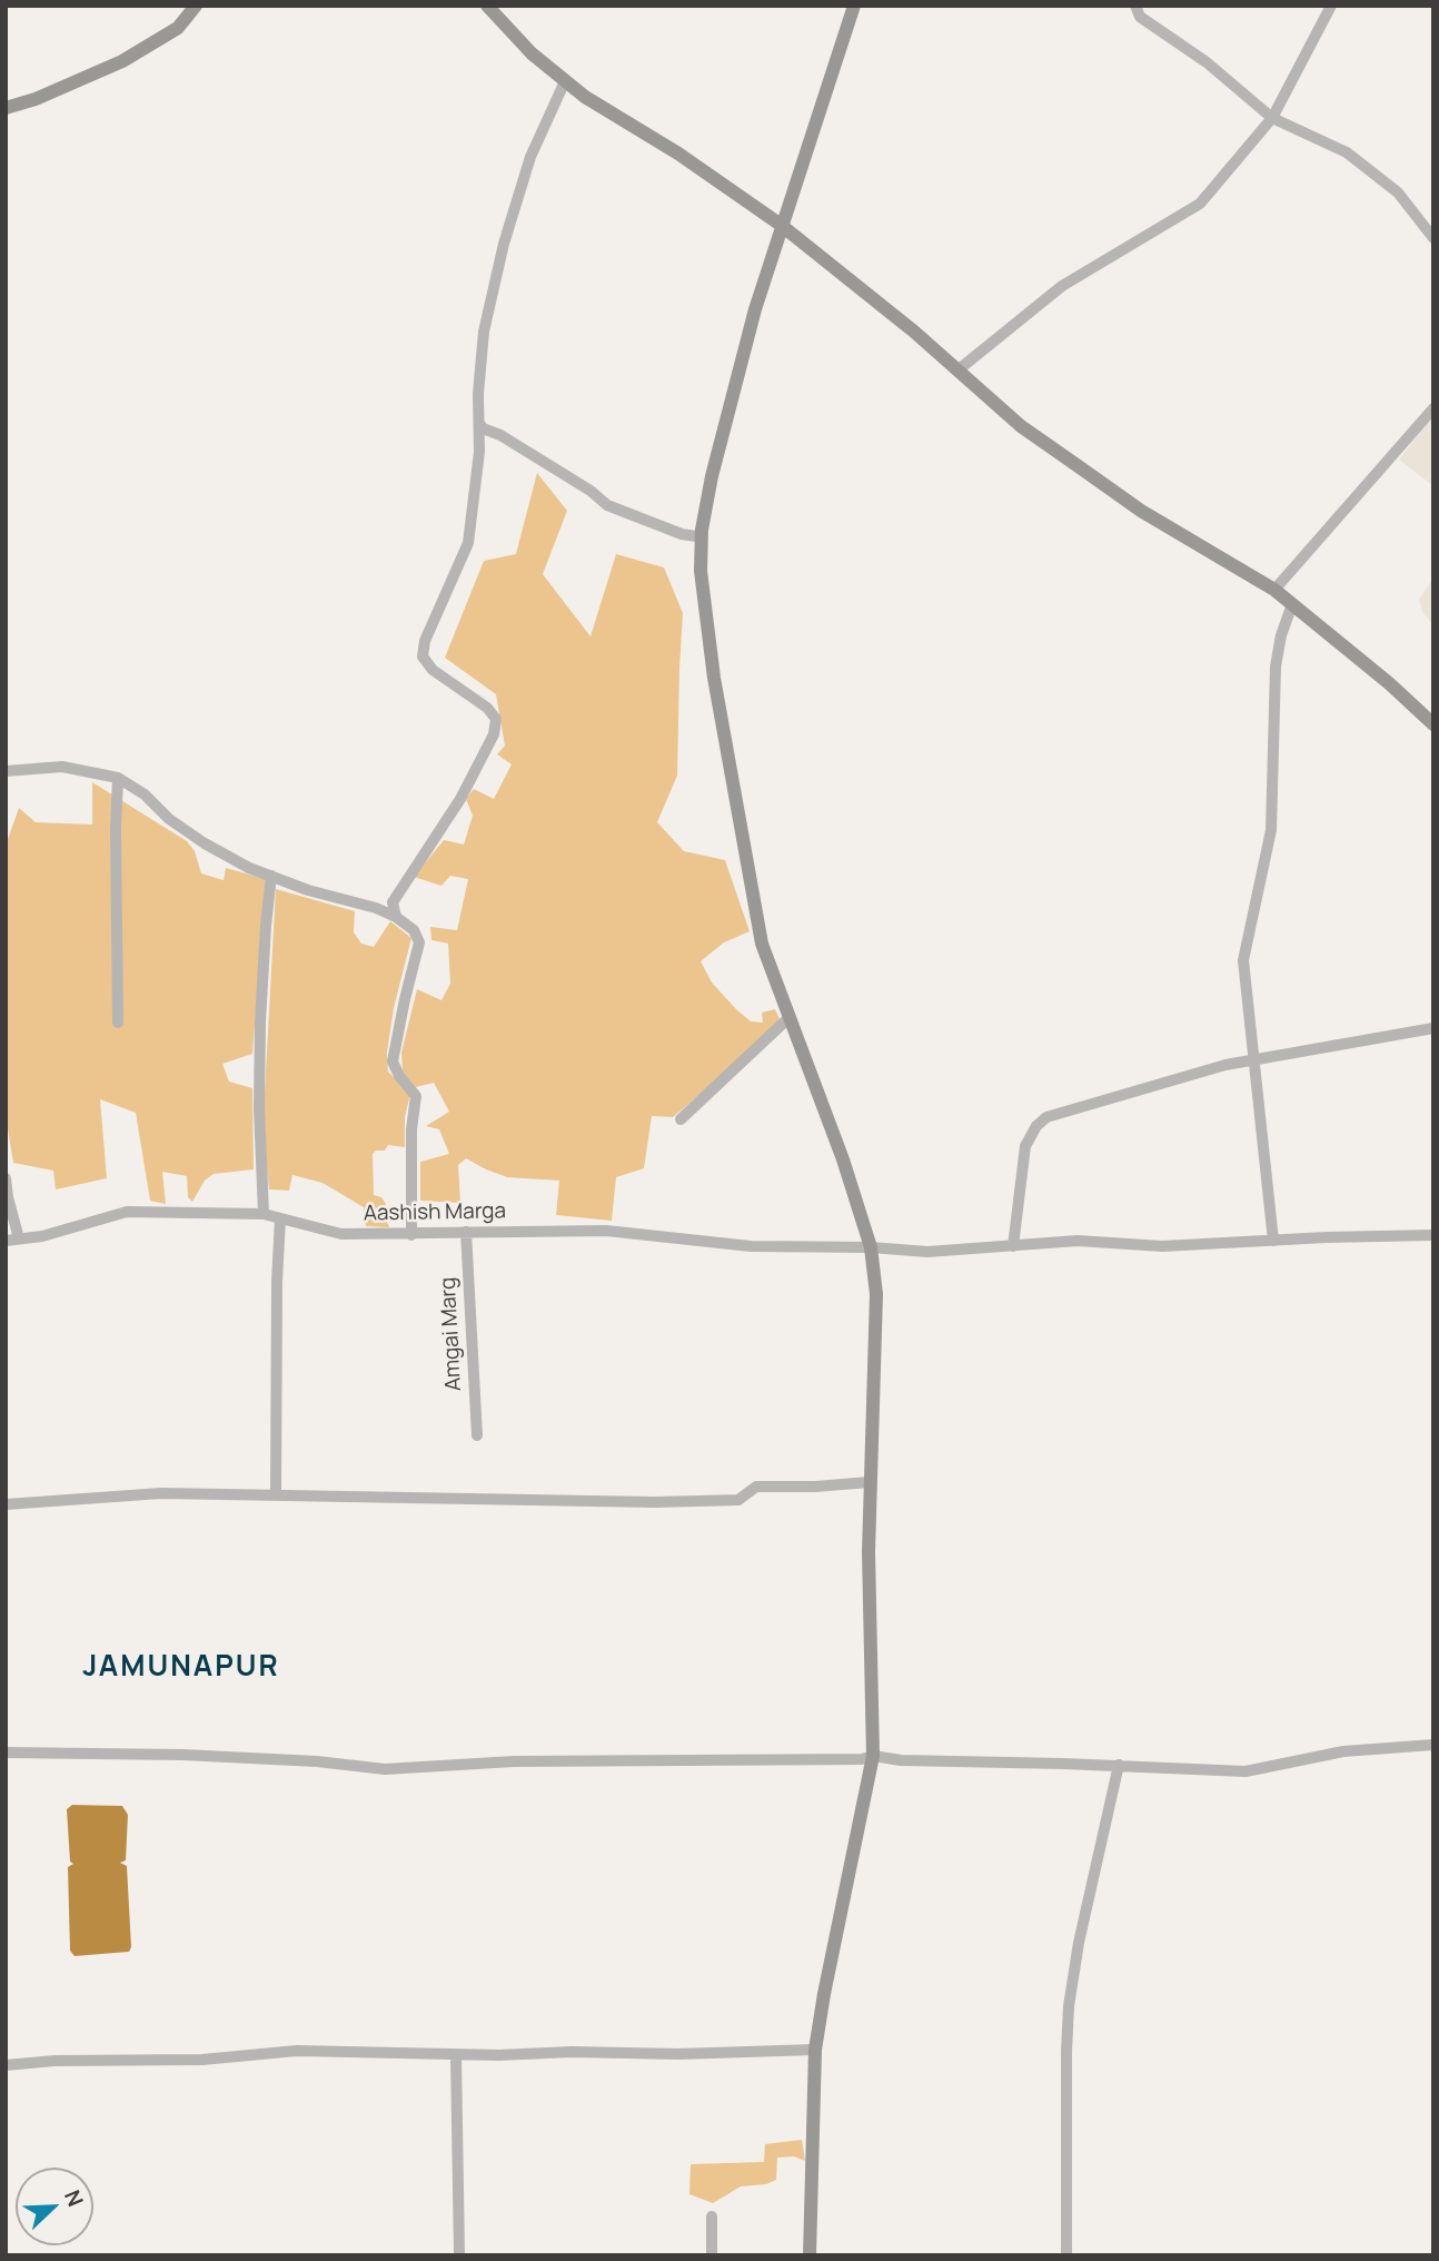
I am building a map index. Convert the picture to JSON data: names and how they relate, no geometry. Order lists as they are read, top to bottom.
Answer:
{
  "streets": {
    "street": ["Aashish Marga", "Amgai Marg"]
  },
  "crossings": [
    ["Aashish Marga", "Amgai Marg"]
  ],
  "districts": ["JAMUNAPUR"],
  "north": "top right"
}
